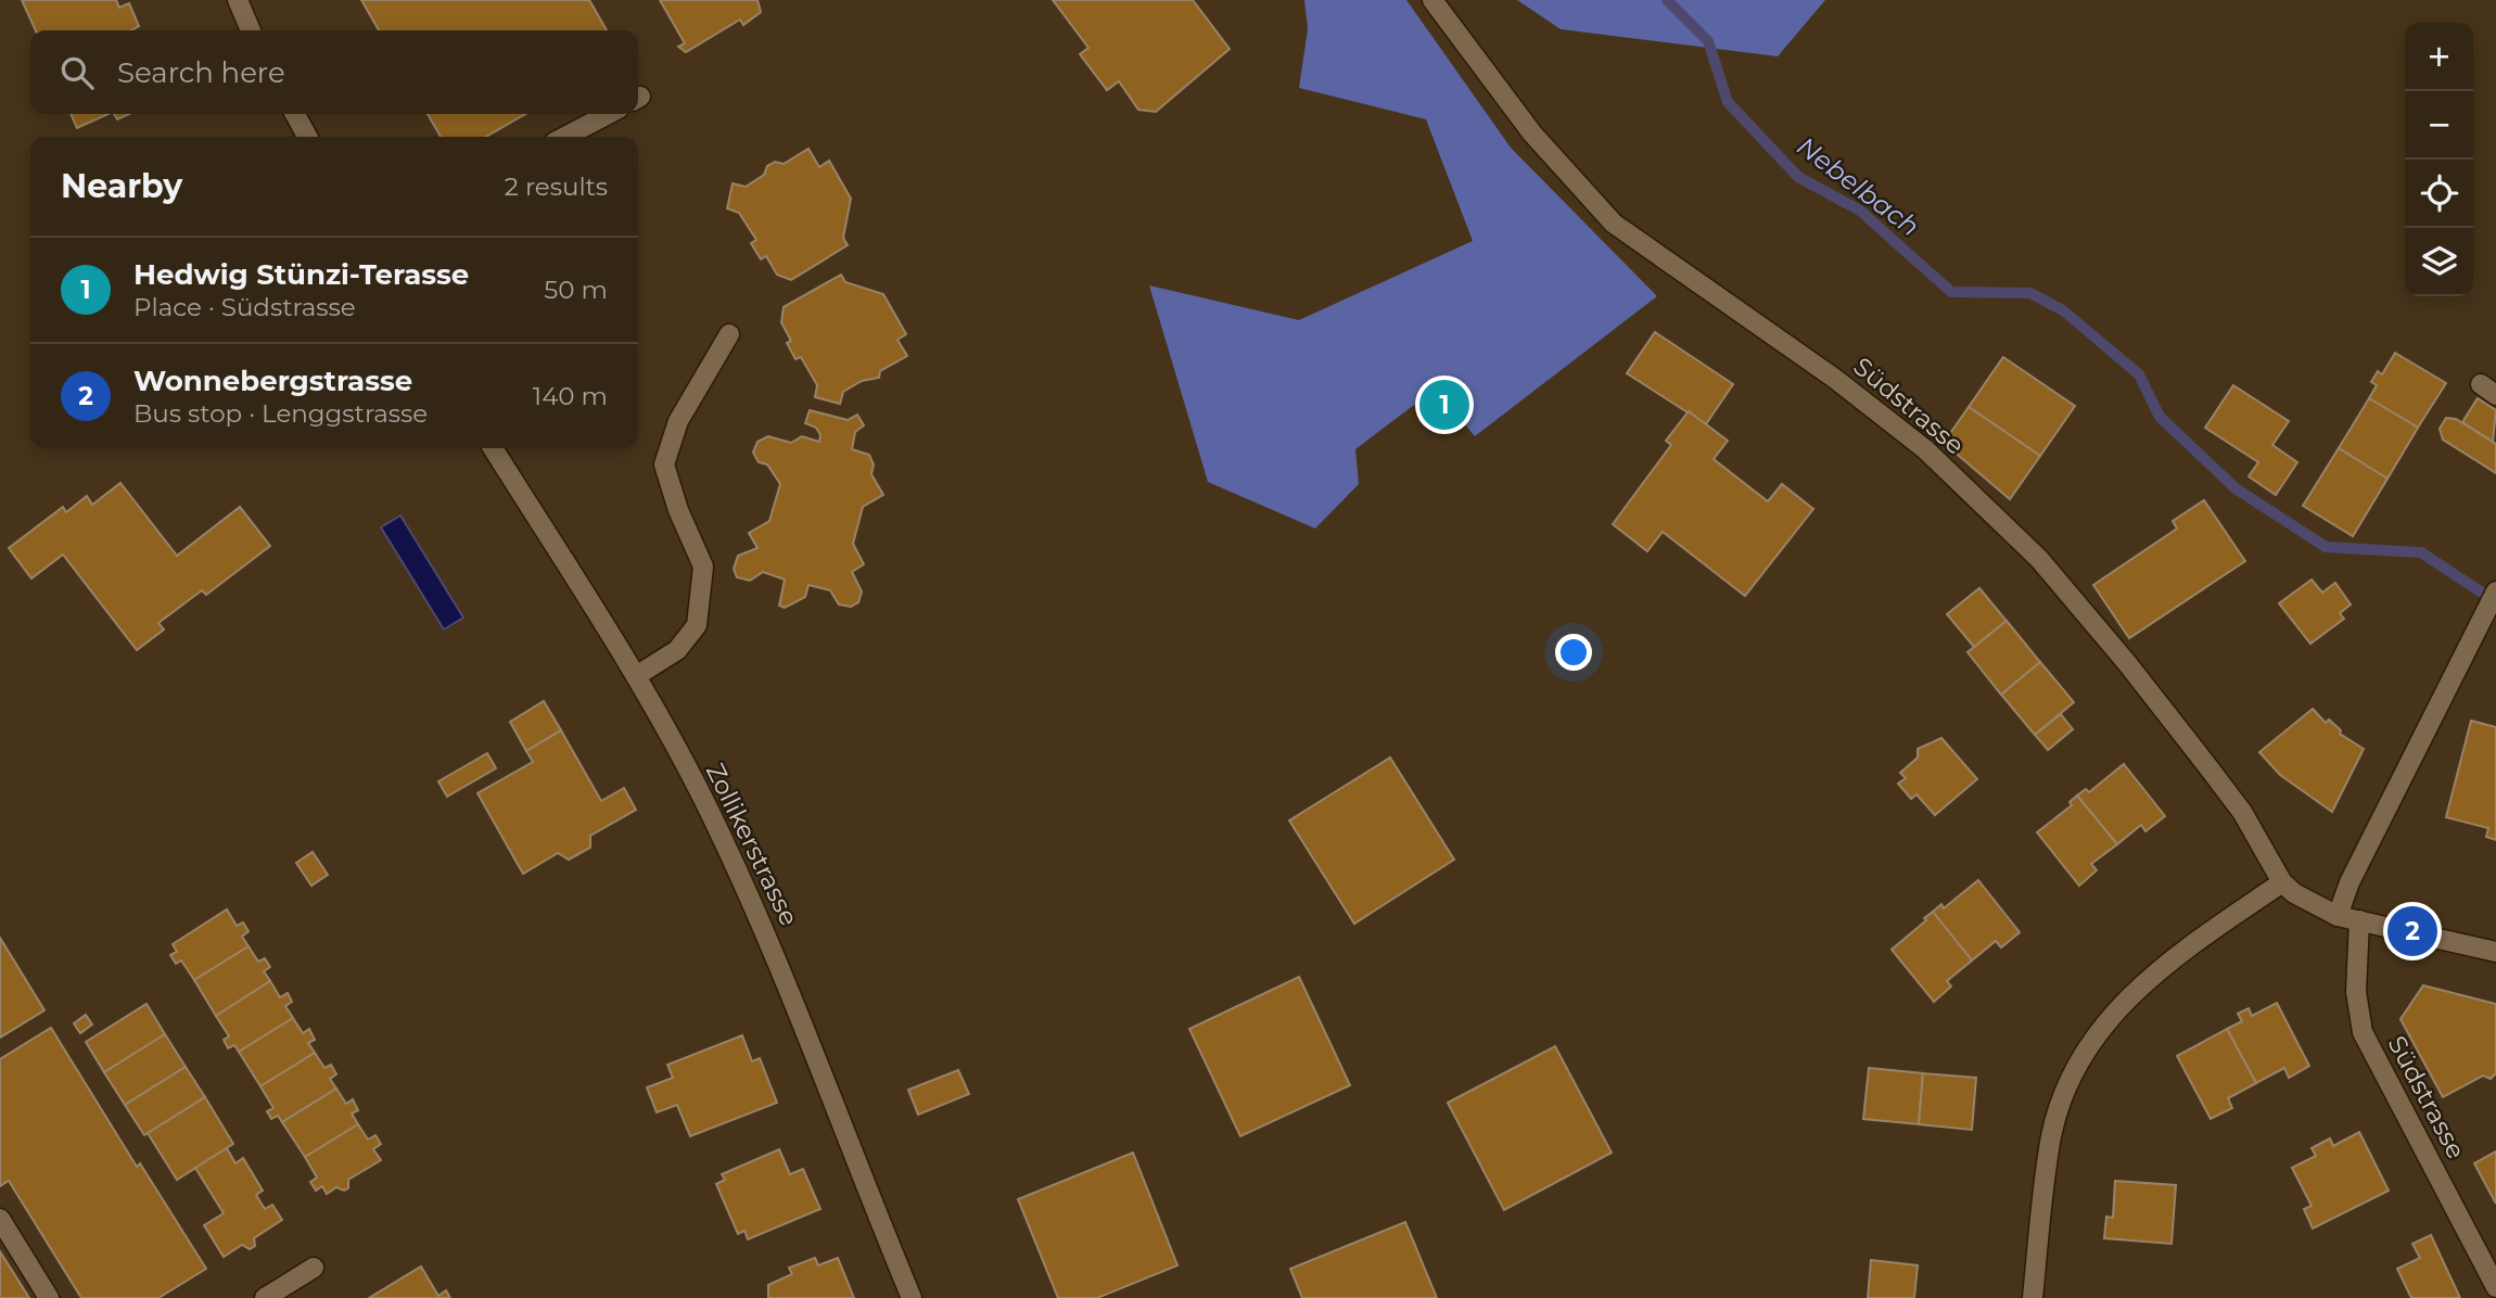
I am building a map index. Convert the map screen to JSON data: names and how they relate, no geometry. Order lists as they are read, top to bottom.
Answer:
{
  "streets": {
    "street": ["Südstrasse", "Zollikerstrasse"]
  },
  "water": ["Nebelbach"],
  "page": {
    "map_buttons": ["+", "−"],
    "search": "Search here",
    "heading": ["Nearby", "2 results"],
    "list": [
      {
        "mark": "1",
        "name": "Hedwig Stünzi-Terasse",
        "note": "Place · Südstrasse",
        "value": "50 m"
      },
      {
        "mark": "2",
        "name": "Wonnebergstrasse",
        "note": "Bus stop · Lenggstrasse",
        "value": "140 m"
      }
    ],
    "pins": ["1", "2"]
  }
}
